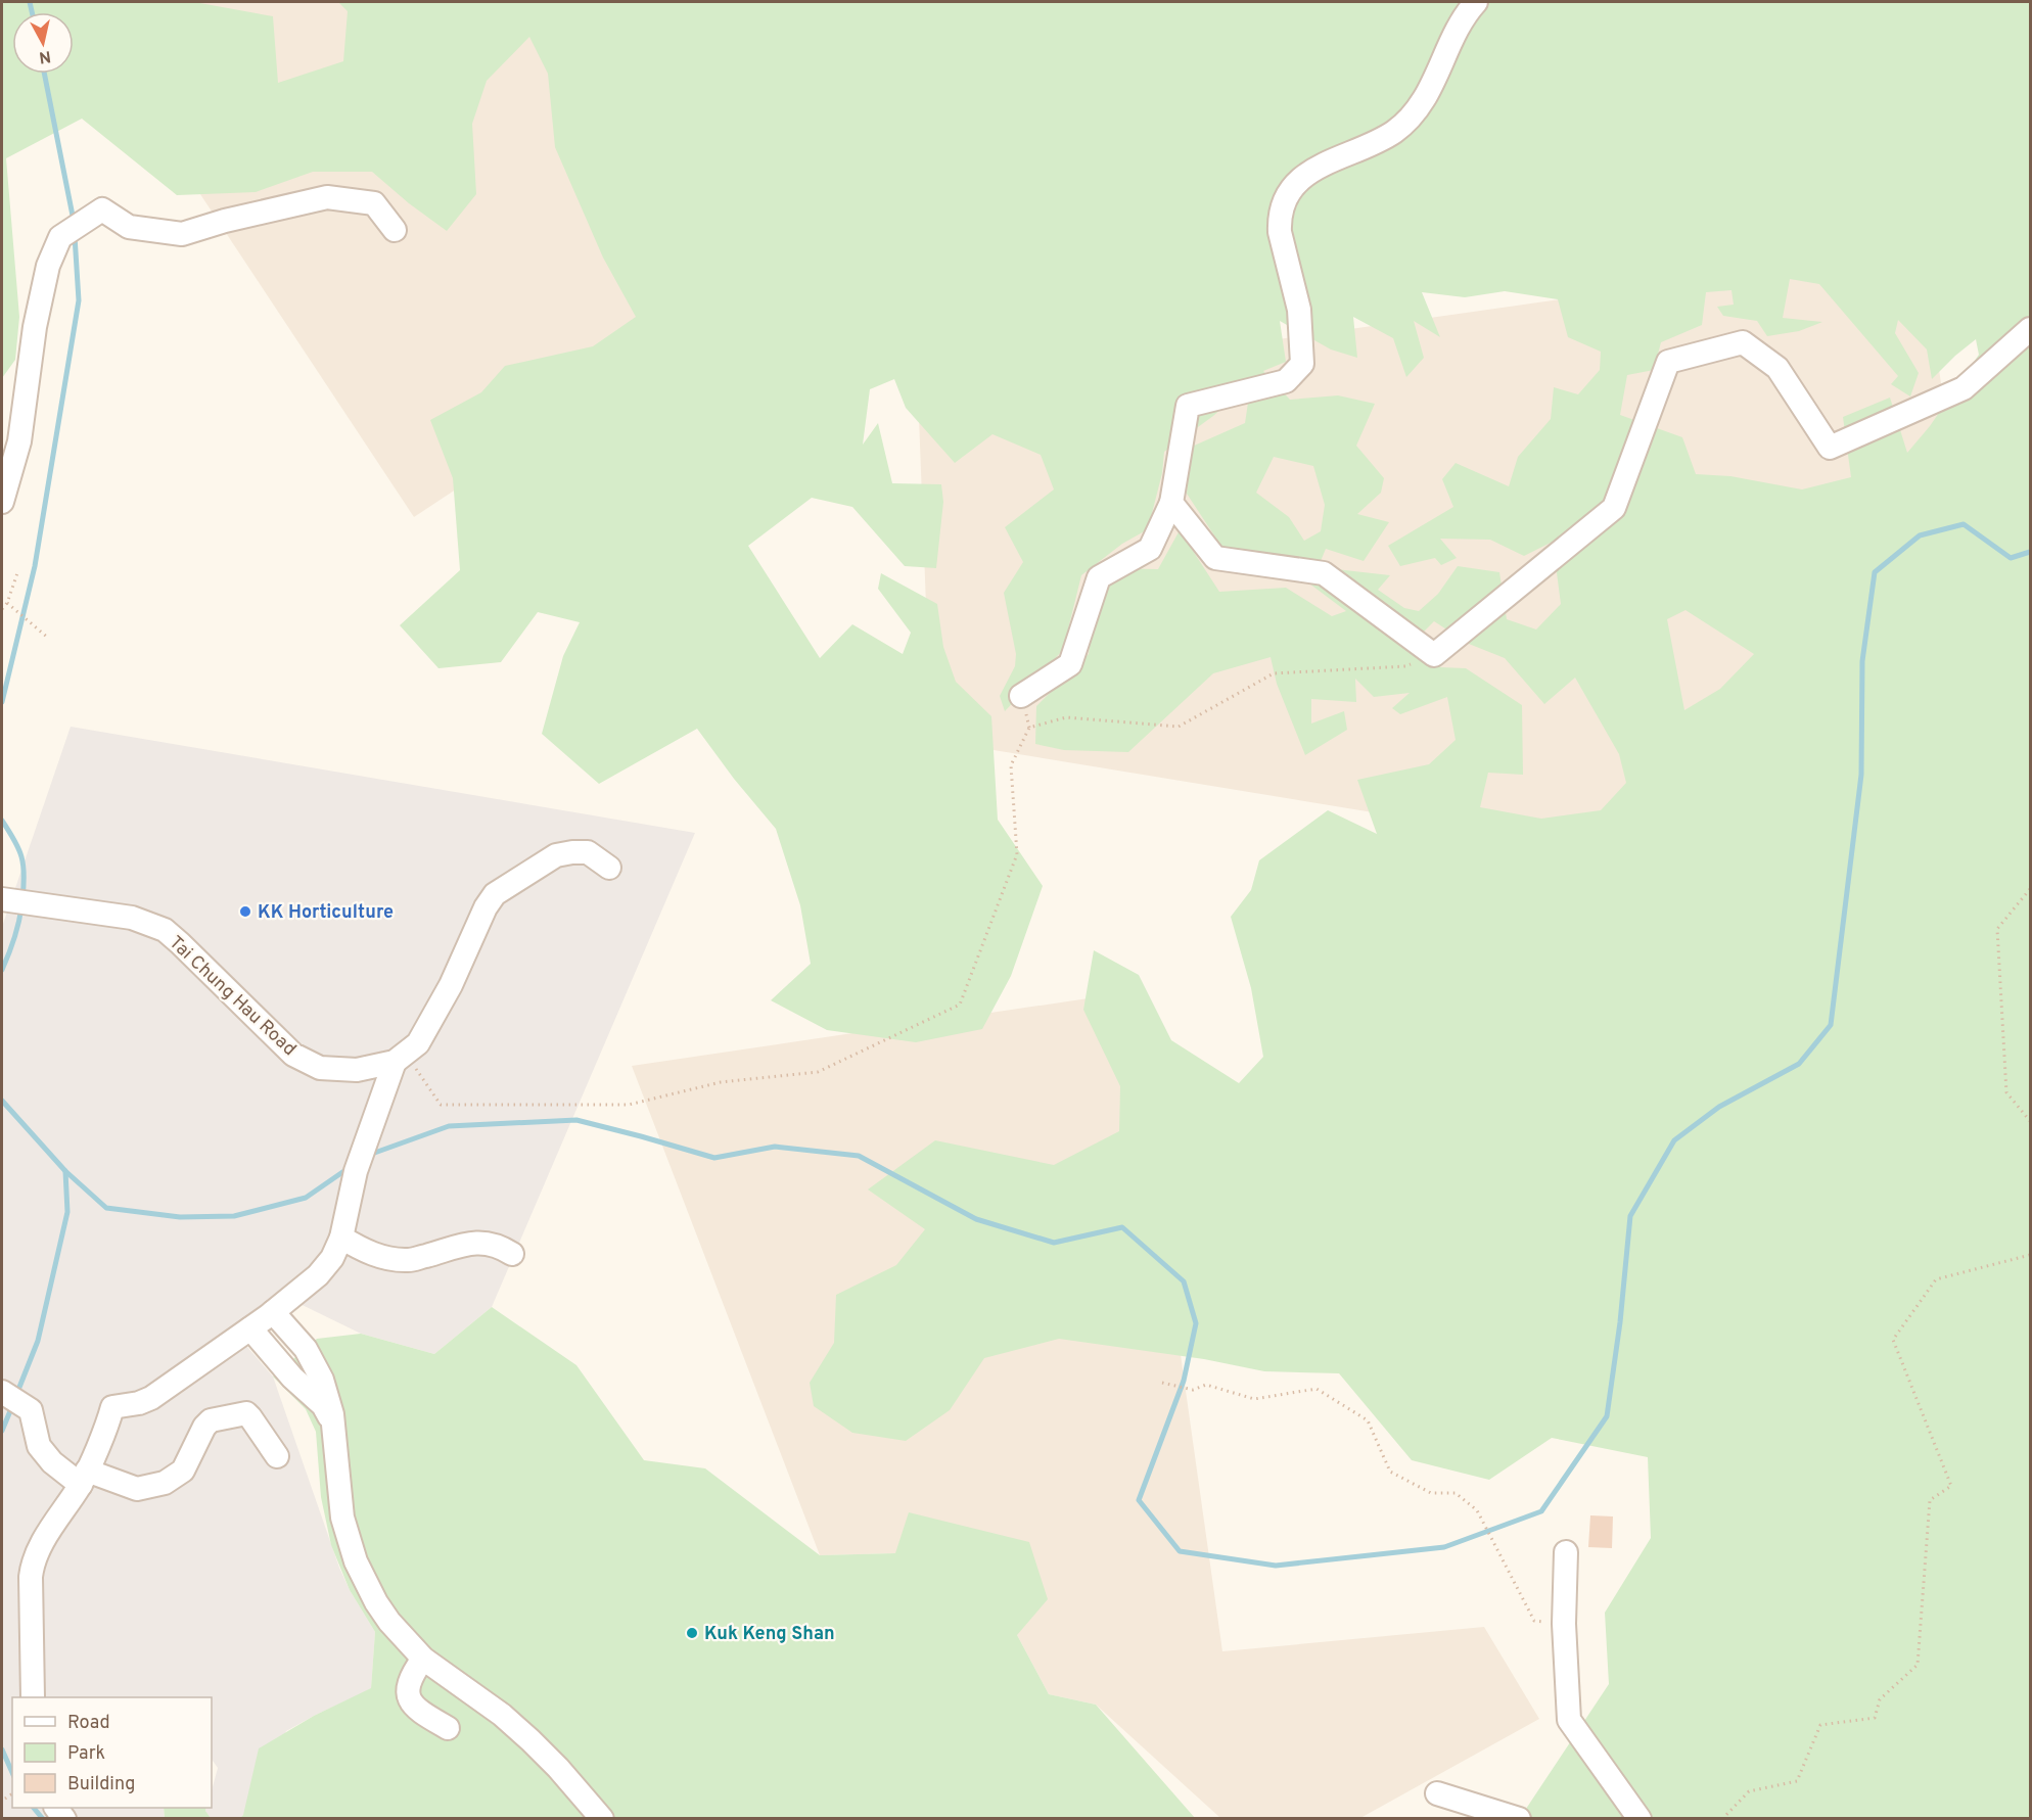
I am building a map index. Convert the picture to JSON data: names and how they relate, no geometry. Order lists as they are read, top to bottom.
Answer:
{
  "streets": {
    "street": ["Tai Chung Hau Road"]
  },
  "places": ["KK Horticulture", "Kuk Keng Shan"],
  "legend": ["Road", "Park", "Building"],
  "north": "bottom"
}
